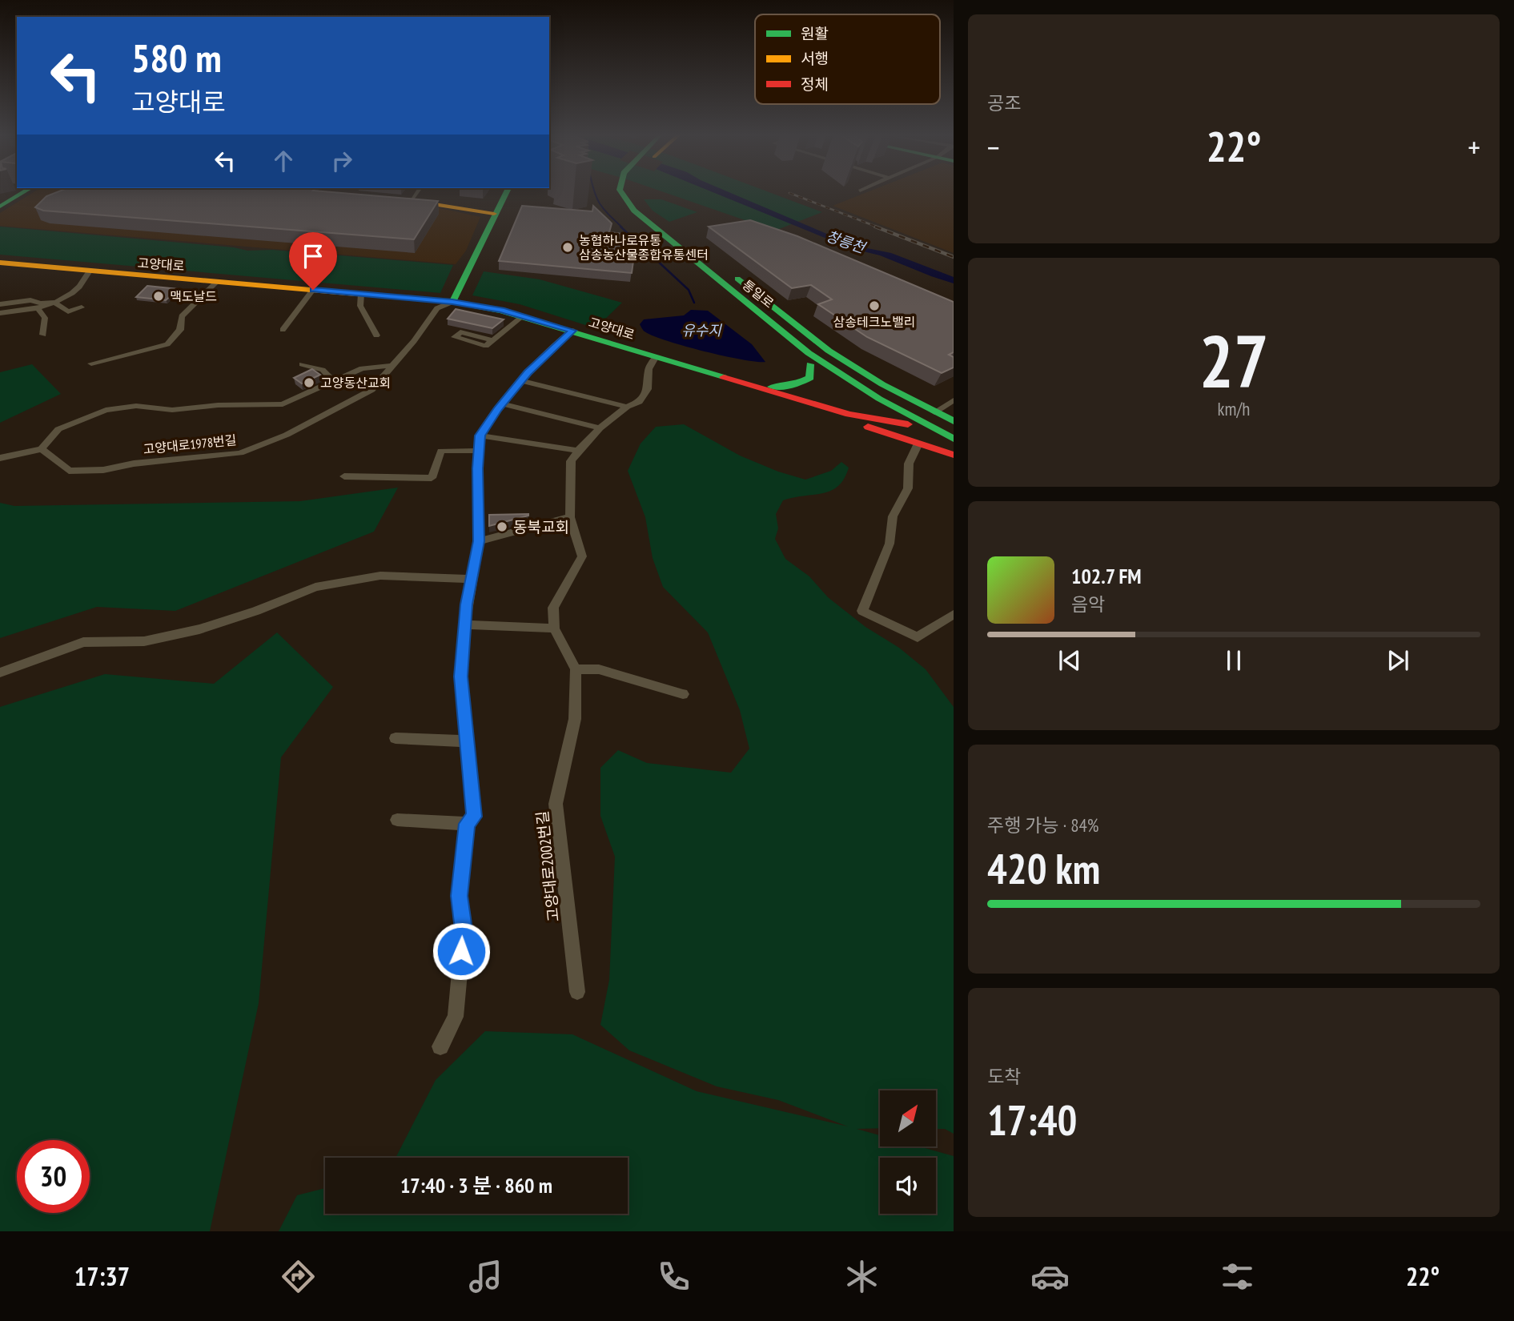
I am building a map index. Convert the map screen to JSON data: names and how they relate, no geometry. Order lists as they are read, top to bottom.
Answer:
{
  "streets": {
    "main road": ["고양대로"],
    "street": ["고양대로1978번길", "고양대로2002번길"]
  },
  "crossings": [
    ["고양대로", "고양대로1978번길"]
  ],
  "water": ["창릉천", "유수지"],
  "places": [
    "농협하나로유통 삼송농산물종합유통센터",
    "맥도날드",
    "삼송테크노밸리",
    "고양동산교회",
    "동북교회"
  ],
  "legend": ["원활", "서행", "정체"],
  "north": "top right",
  "page": {
    "tile": [
      "공조",
      ["27", "km/h"],
      ["주행 가능 · 84%", "420 km"],
      ["도착", "17:40"]
    ],
    "turn": ["580 m", "고양대로"],
    "heat": ["−", "22°", "+"],
    "song": ["102.7 FM", "음악"],
    "limit": "30",
    "trip": "17:40 · 3 분 · 860 m",
    "tabs": ["17:37", "22°"]
  }
}
